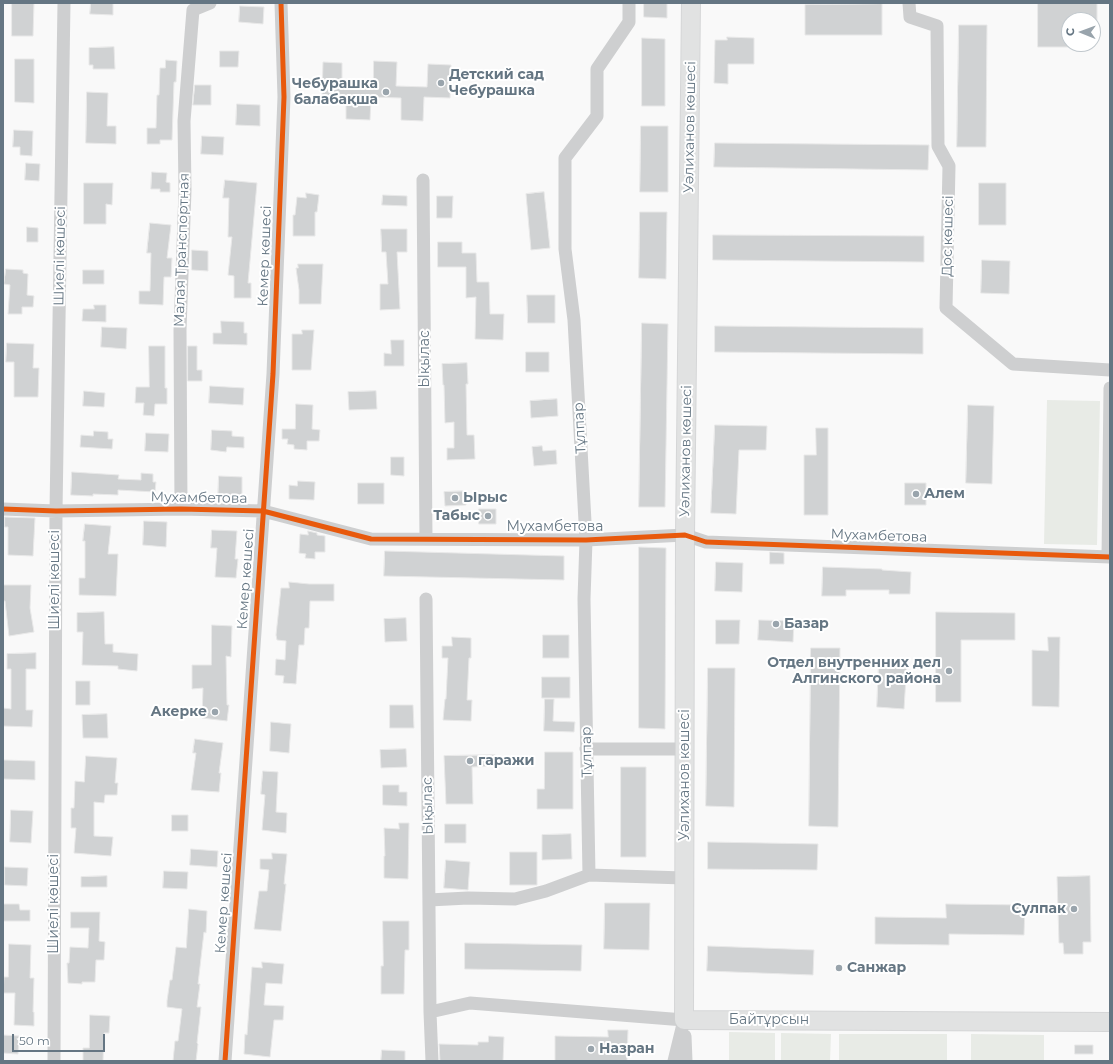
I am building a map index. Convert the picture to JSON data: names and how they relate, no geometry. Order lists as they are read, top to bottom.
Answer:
{
  "streets": {
    "street": [
      "Уәлиханов көшесі",
      "Дос көшесі",
      "Малая Транспортная",
      "Шиелі көшесі",
      "Кемер көшесі",
      "Ықылас",
      "Тұлпар",
      "Мухамбетова",
      "Байтұрсын"
    ]
  },
  "crossings": [
    ["Уәлиханов көшесі", "Мухамбетова"],
    ["Уәлиханов көшесі", "Байтұрсын"],
    ["Малая Транспортная", "Мухамбетова"],
    ["Шиелі көшесі", "Мухамбетова"],
    ["Кемер көшесі", "Мухамбетова"],
    ["Ықылас", "Мухамбетова"],
    ["Ықылас", "Байтұрсын"],
    ["Тұлпар", "Мухамбетова"]
  ],
  "places": [
    "Детский сад Чебурашка",
    "Чебурашка балабақша",
    "Алем",
    "Ырыс",
    "Табыс",
    "Базар",
    "Отдел внутренних дел Алгинского района",
    "Акерке",
    "гаражи",
    "Сулпак",
    "Санжар",
    "Назран"
  ],
  "scale_bar": "50 m",
  "north": "left"
}
